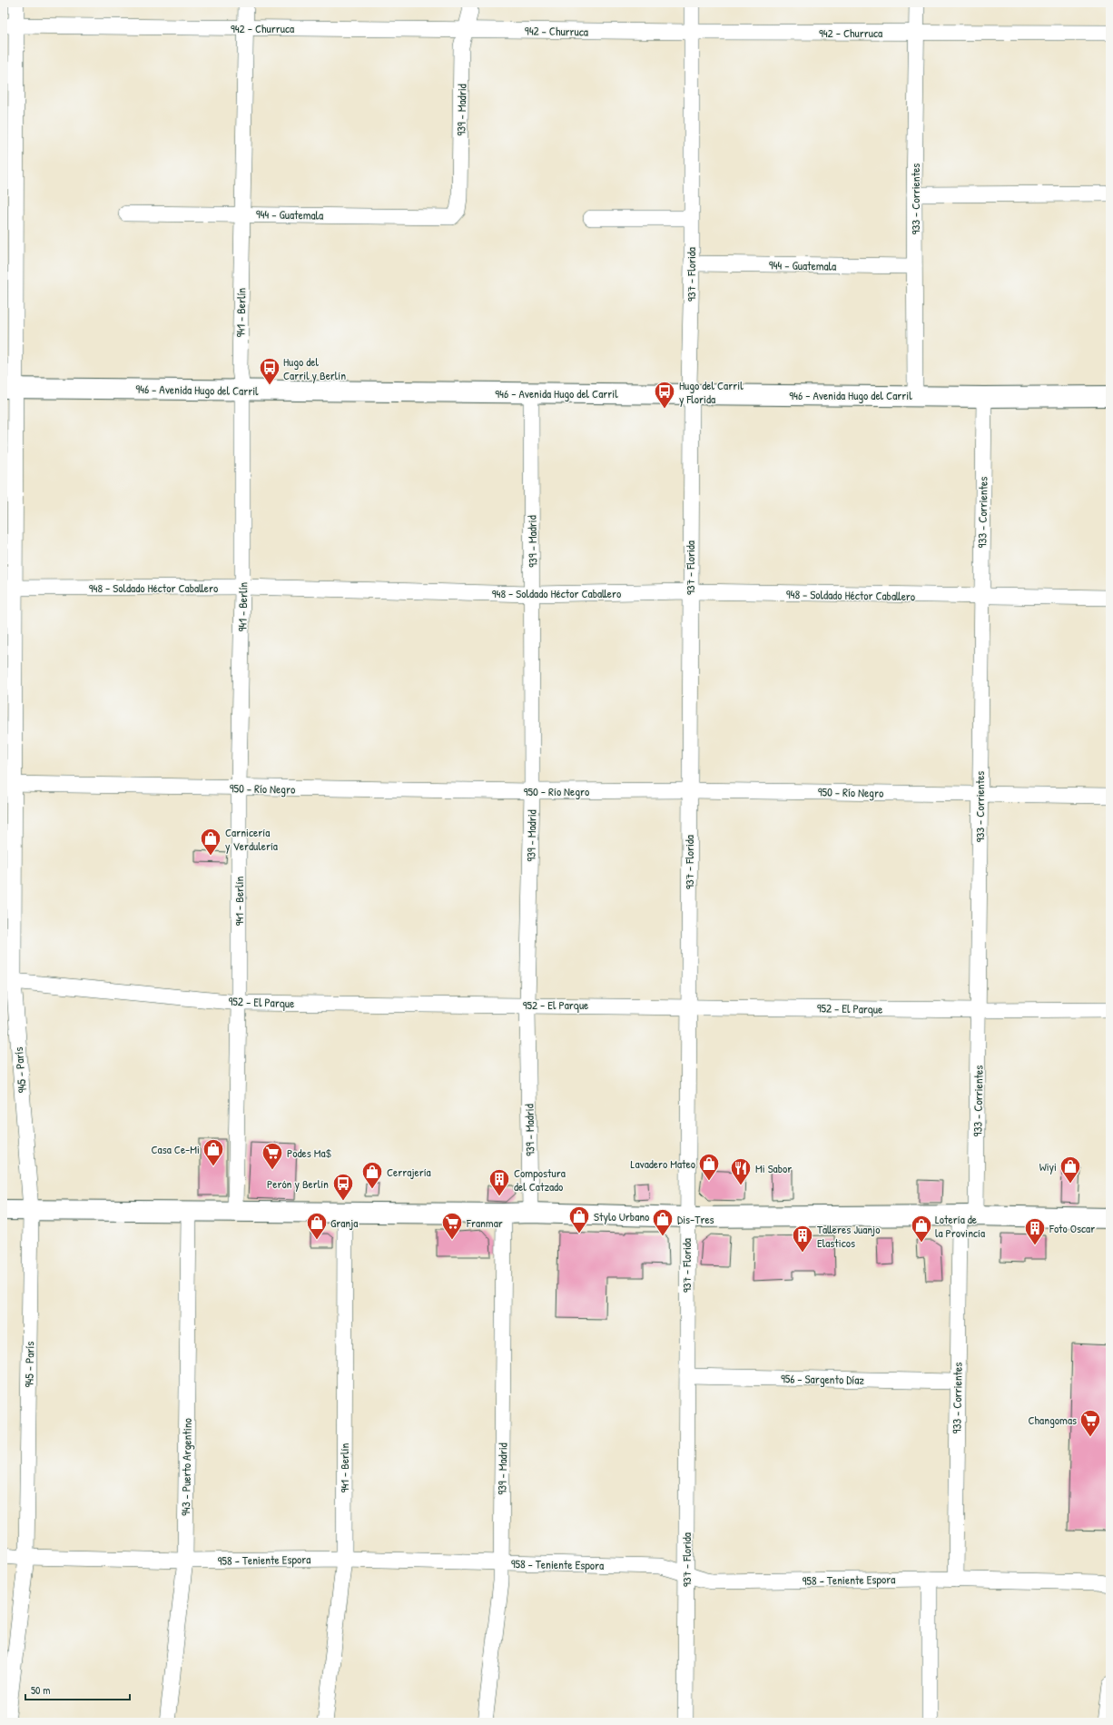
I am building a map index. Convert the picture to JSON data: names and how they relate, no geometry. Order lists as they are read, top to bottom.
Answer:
{
  "streets": {
    "main road": ["946 - Avenida Hugo del Carril"],
    "street": [
      "942 - Churruca",
      "939 - Madrid",
      "933 - Corrientes",
      "944 - Guatemala",
      "937 - Florida",
      "941 - Berlín",
      "948 - Soldado Héctor Caballero",
      "950 - Río Negro",
      "952 - El Parque",
      "945 - París",
      "956 - Sargento Díaz",
      "943 - Puerto Argentino",
      "958 - Teniente Espora"
    ]
  },
  "crossings": [
    ["942 - Churruca", "939 - Madrid"],
    ["942 - Churruca", "933 - Corrientes"],
    ["942 - Churruca", "937 - Florida"],
    ["942 - Churruca", "941 - Berlín"],
    ["942 - Churruca", "945 - París"],
    ["939 - Madrid", "944 - Guatemala"],
    ["939 - Madrid", "946 - Avenida Hugo del Carril"],
    ["939 - Madrid", "948 - Soldado Héctor Caballero"],
    ["939 - Madrid", "950 - Río Negro"],
    ["939 - Madrid", "952 - El Parque"],
    ["939 - Madrid", "958 - Teniente Espora"],
    ["933 - Corrientes", "944 - Guatemala"],
    ["933 - Corrientes", "946 - Avenida Hugo del Carril"],
    ["933 - Corrientes", "948 - Soldado Héctor Caballero"],
    ["933 - Corrientes", "950 - Río Negro"],
    ["933 - Corrientes", "952 - El Parque"],
    ["933 - Corrientes", "956 - Sargento Díaz"],
    ["933 - Corrientes", "958 - Teniente Espora"],
    ["944 - Guatemala", "937 - Florida"],
    ["944 - Guatemala", "941 - Berlín"],
    ["937 - Florida", "946 - Avenida Hugo del Carril"],
    ["937 - Florida", "948 - Soldado Héctor Caballero"],
    ["937 - Florida", "950 - Río Negro"],
    ["937 - Florida", "952 - El Parque"],
    ["937 - Florida", "956 - Sargento Díaz"],
    ["937 - Florida", "958 - Teniente Espora"],
    ["941 - Berlín", "946 - Avenida Hugo del Carril"],
    ["941 - Berlín", "948 - Soldado Héctor Caballero"],
    ["941 - Berlín", "950 - Río Negro"],
    ["941 - Berlín", "952 - El Parque"],
    ["941 - Berlín", "958 - Teniente Espora"],
    ["946 - Avenida Hugo del Carril", "945 - París"],
    ["948 - Soldado Héctor Caballero", "945 - París"],
    ["950 - Río Negro", "945 - París"],
    ["952 - El Parque", "945 - París"],
    ["945 - París", "958 - Teniente Espora"],
    ["943 - Puerto Argentino", "958 - Teniente Espora"]
  ],
  "places": {
    "bus stop": ["Hugo del Carril y Berlín", "Hugo del Carril y Florida", "Perón y Berlín"],
    "shop": [
      "Carnicería y Verdulería",
      "Casa Ce-Mi",
      "Lavadero Mateo",
      "Wiyi",
      "Cerrajería",
      "Stylo Urbano",
      "Dis-Tres",
      "Granja",
      "Lotería de la Provincía"
    ],
    "supermarket": ["Podes Ma$", "Franmar", "Changomas"],
    "restaurant": ["Mi Sabor"],
    "building": ["Compostura del Catzado", "Foto Oscar", "Talleres Juanjo Elasticos"]
  },
  "scale_bar": "50 m"
}
